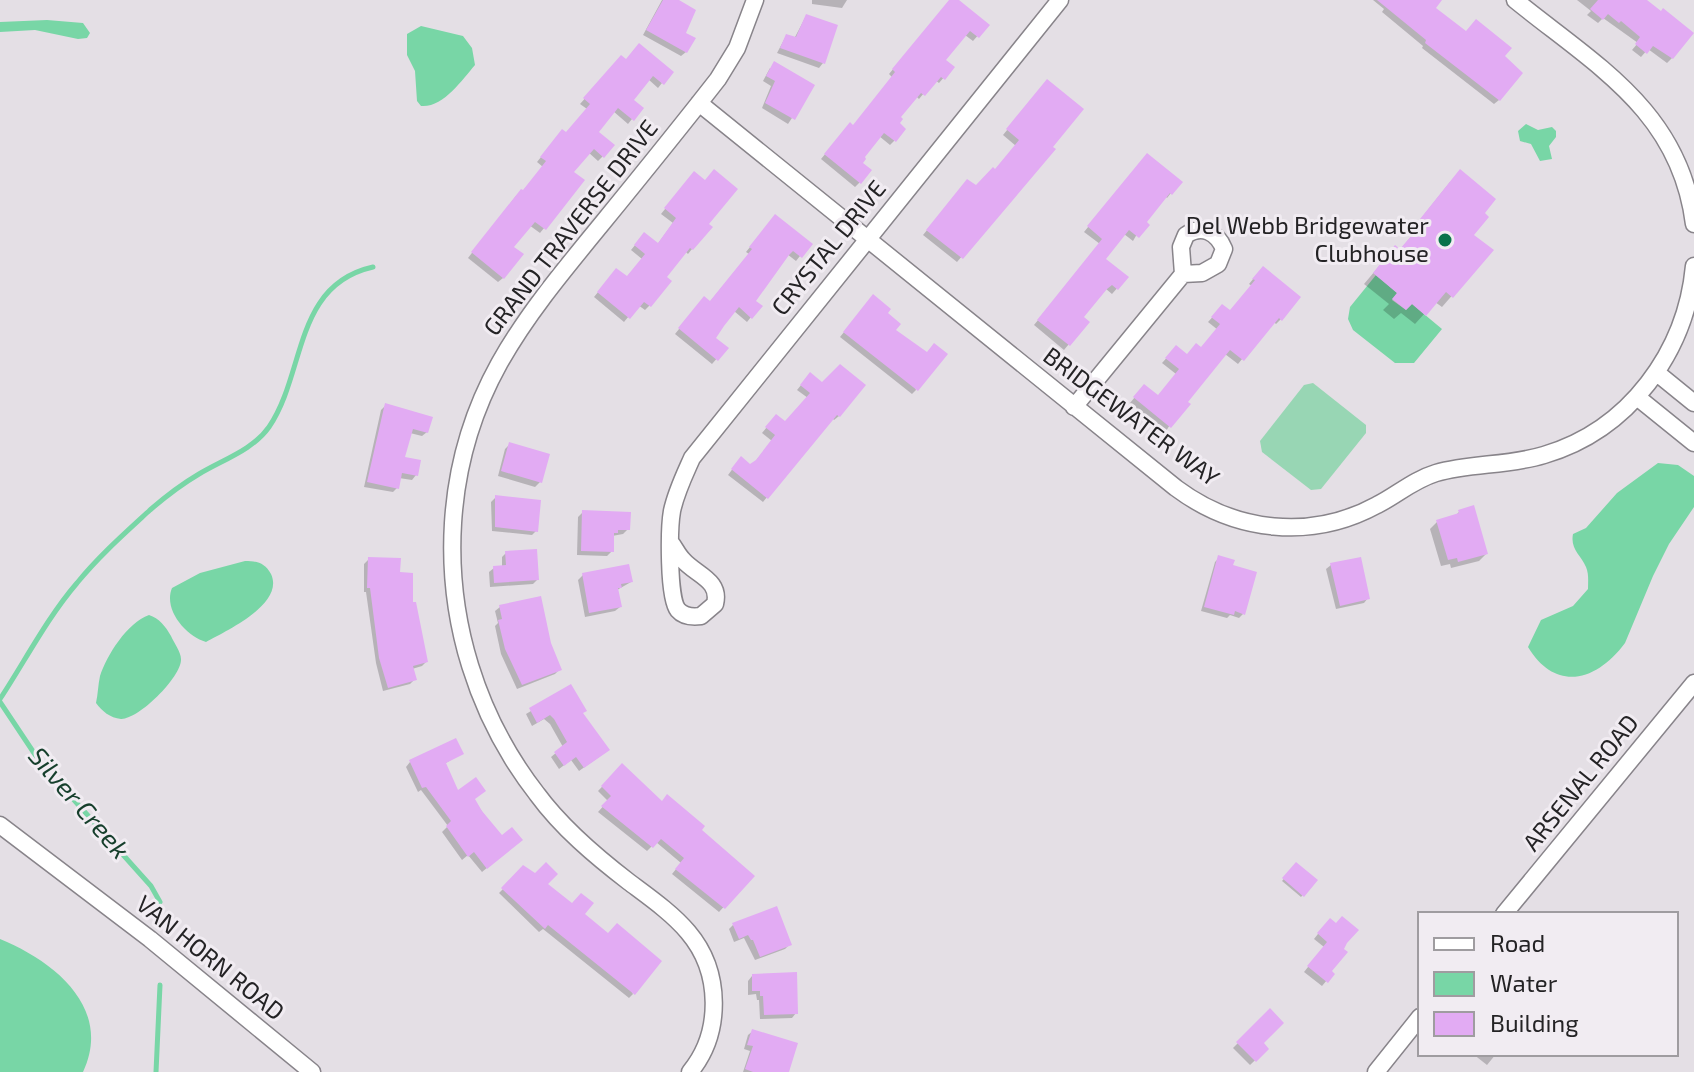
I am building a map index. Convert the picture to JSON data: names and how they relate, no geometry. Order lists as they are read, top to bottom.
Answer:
{
  "streets": {
    "street": [
      "GRAND TRAVERSE DRIVE",
      "CRYSTAL DRIVE",
      "BRIDGEWATER WAY",
      "ARSENAL ROAD",
      "VAN HORN ROAD"
    ]
  },
  "crossings": [
    ["GRAND TRAVERSE DRIVE", "BRIDGEWATER WAY"],
    ["CRYSTAL DRIVE", "BRIDGEWATER WAY"]
  ],
  "water": ["Silver Creek"],
  "places": ["Del Webb Bridgewater Clubhouse"],
  "legend": ["Road", "Water", "Building"]
}
